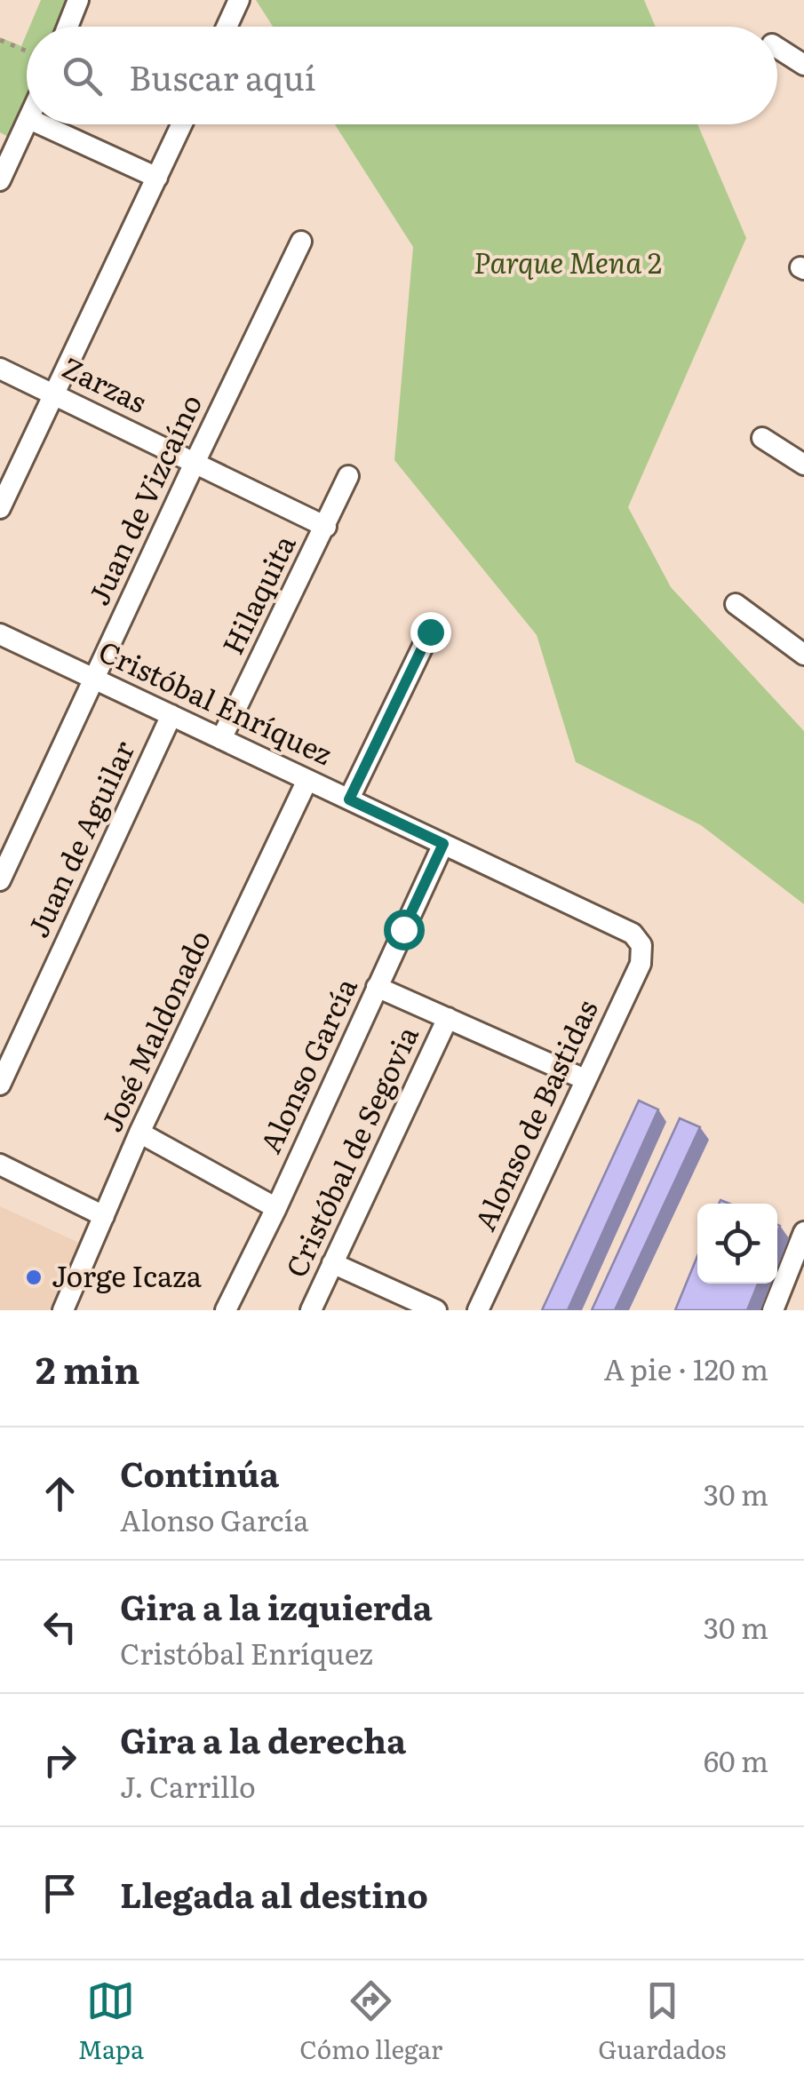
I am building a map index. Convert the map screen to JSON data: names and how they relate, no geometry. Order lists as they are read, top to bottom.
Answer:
{
  "streets": {
    "street": [
      "Zarzas",
      "Juan de Vizcaíno",
      "Hilaquita",
      "Cristóbal Enríquez",
      "Juan de Aguilar",
      "José Maldonado",
      "Alonso García",
      "Alonso de Bastidas",
      "Cristóbal de Segovia"
    ]
  },
  "crossings": [
    ["Zarzas", "Juan de Vizcaíno"],
    ["Zarzas", "Hilaquita"],
    ["Juan de Vizcaíno", "Cristóbal Enríquez"],
    ["Hilaquita", "Cristóbal Enríquez"],
    ["Cristóbal Enríquez", "Juan de Aguilar"],
    ["Cristóbal Enríquez", "José Maldonado"],
    ["Cristóbal Enríquez", "Alonso García"],
    ["Cristóbal Enríquez", "Alonso de Bastidas"]
  ],
  "parks": ["Parque Mena 2"],
  "places": ["Jorge Icaza"],
  "page": {
    "search": "Buscar aquí",
    "heading": ["2 min", "A pie · 120 m"],
    "list": [
      ["Continúa", "Alonso García", "30 m"],
      ["Gira a la izquierda", "Cristóbal Enríquez", "30 m"],
      ["Gira a la derecha", "J. Carrillo", "60 m"],
      "Llegada al destino"
    ],
    "nav": ["Mapa", "Cómo llegar", "Guardados"]
  }
}
